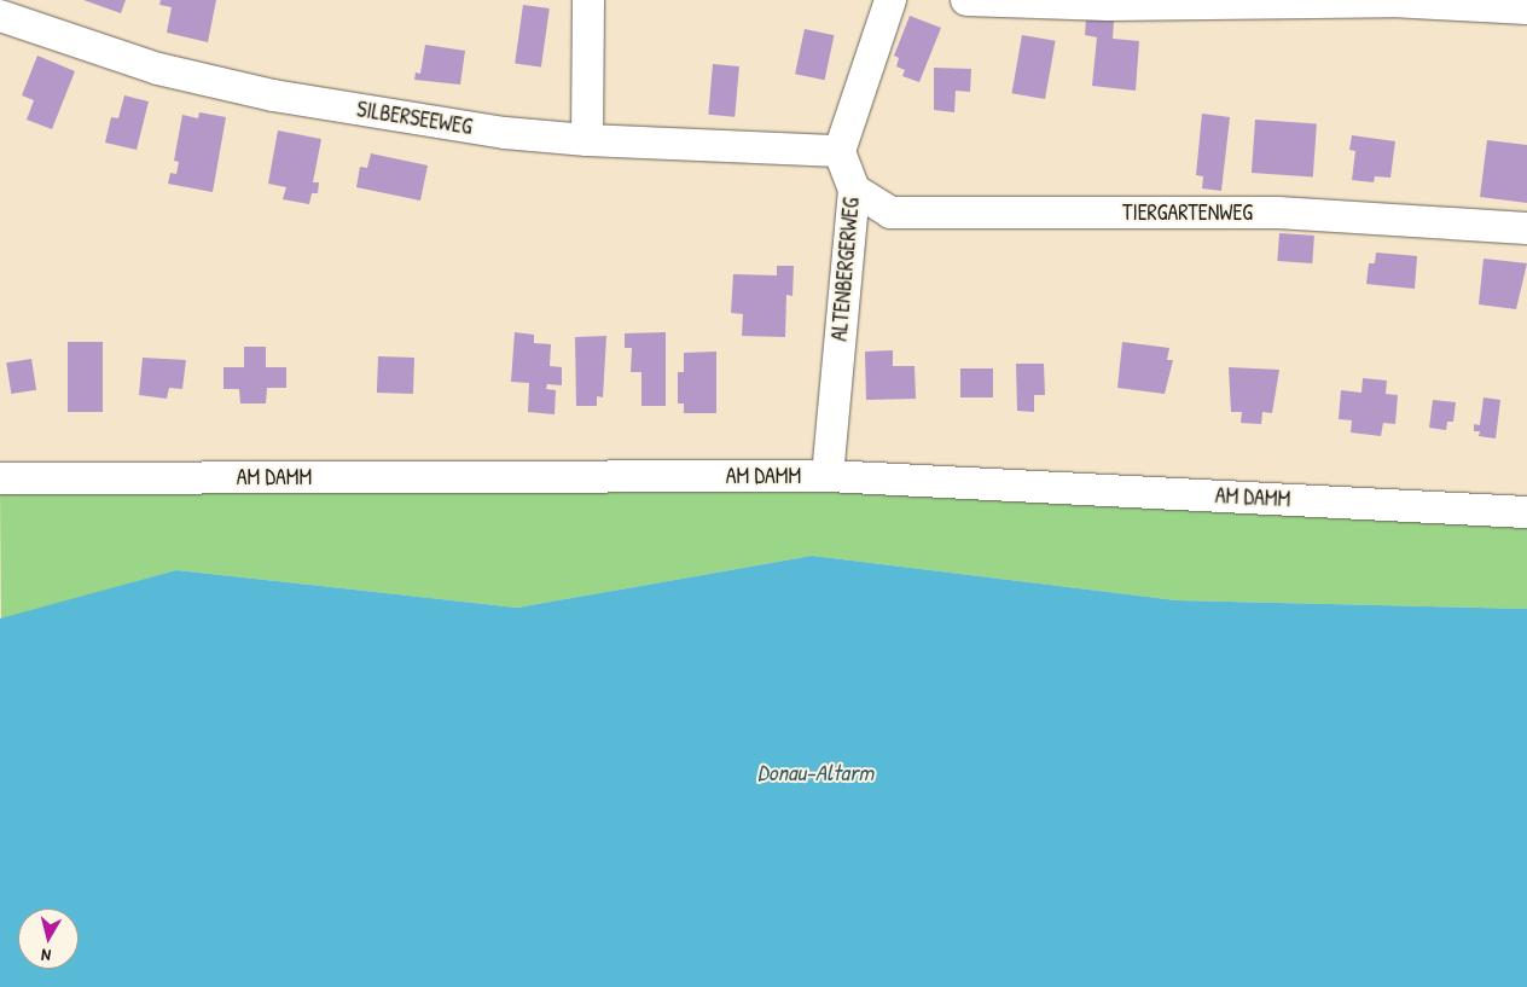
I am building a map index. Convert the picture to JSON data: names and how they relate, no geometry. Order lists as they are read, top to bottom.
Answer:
{
  "streets": {
    "street": [
      "SILBERSEEWEG",
      "TIERGARTENWEG",
      "ALTENBERGERWEG",
      "AM DAMM"
    ]
  },
  "crossings": [
    ["SILBERSEEWEG", "ALTENBERGERWEG"],
    ["TIERGARTENWEG", "ALTENBERGERWEG"],
    ["ALTENBERGERWEG", "AM DAMM"]
  ],
  "water": ["Donau-Altarm"],
  "north": "bottom"
}
